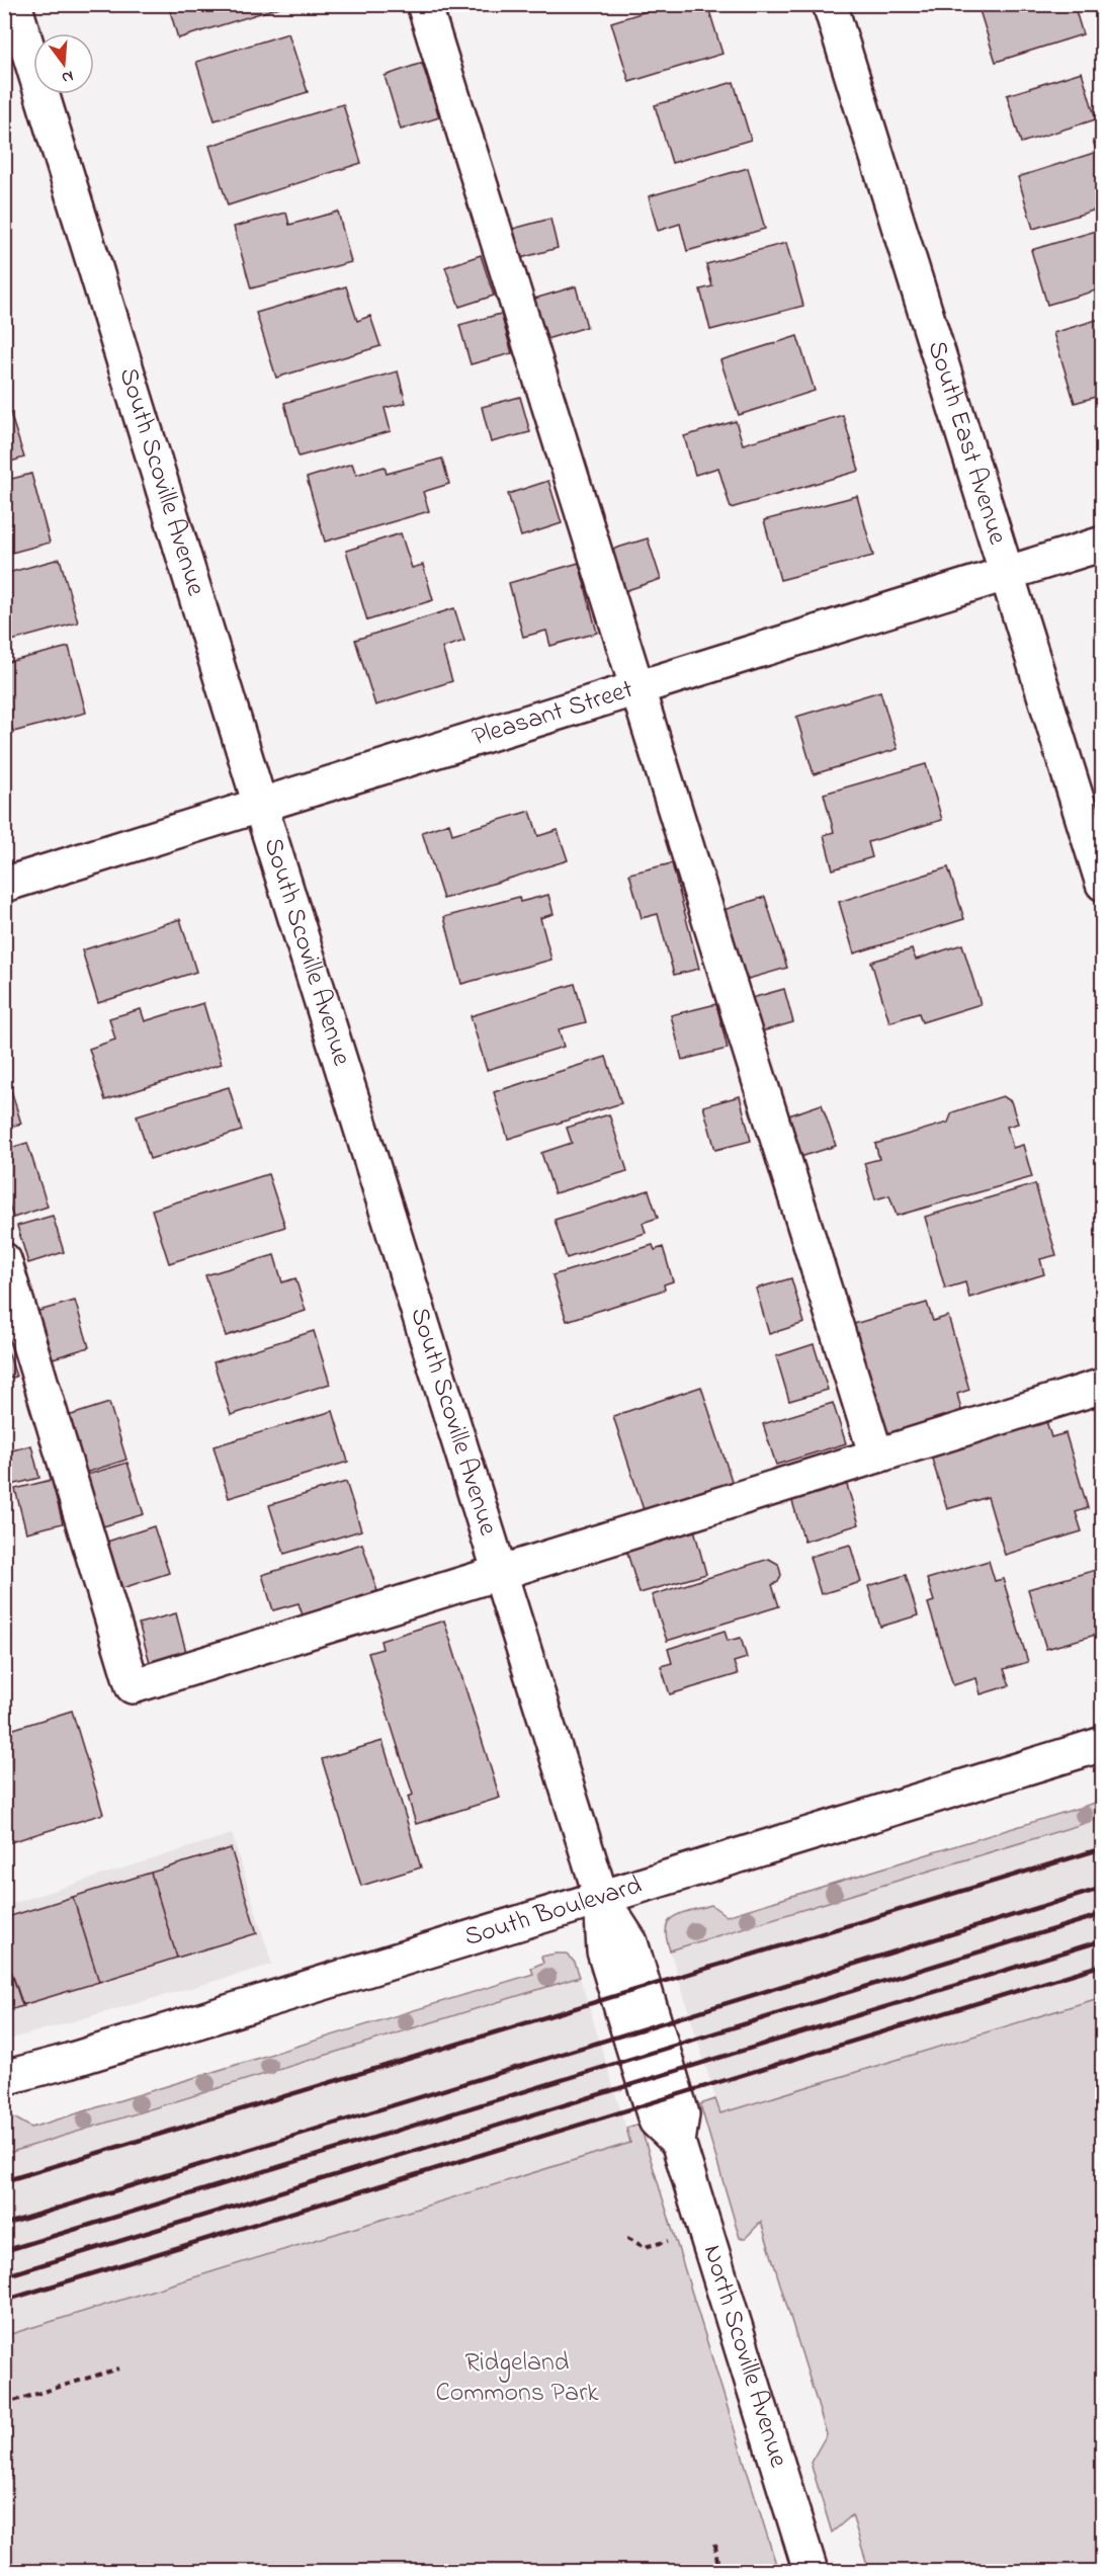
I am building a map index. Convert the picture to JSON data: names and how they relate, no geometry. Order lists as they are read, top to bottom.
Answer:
{
  "streets": {
    "street": [
      "South East Avenue",
      "South Scoville Avenue",
      "Pleasant Street",
      "South Boulevard",
      "North Scoville Avenue"
    ]
  },
  "crossings": [
    ["South East Avenue", "Pleasant Street"],
    ["South Scoville Avenue", "Pleasant Street"],
    ["South Scoville Avenue", "South Boulevard"],
    ["South Scoville Avenue", "North Scoville Avenue"],
    ["South Boulevard", "North Scoville Avenue"]
  ],
  "parks": ["Ridgeland Commons Park"],
  "north": "bottom"
}
